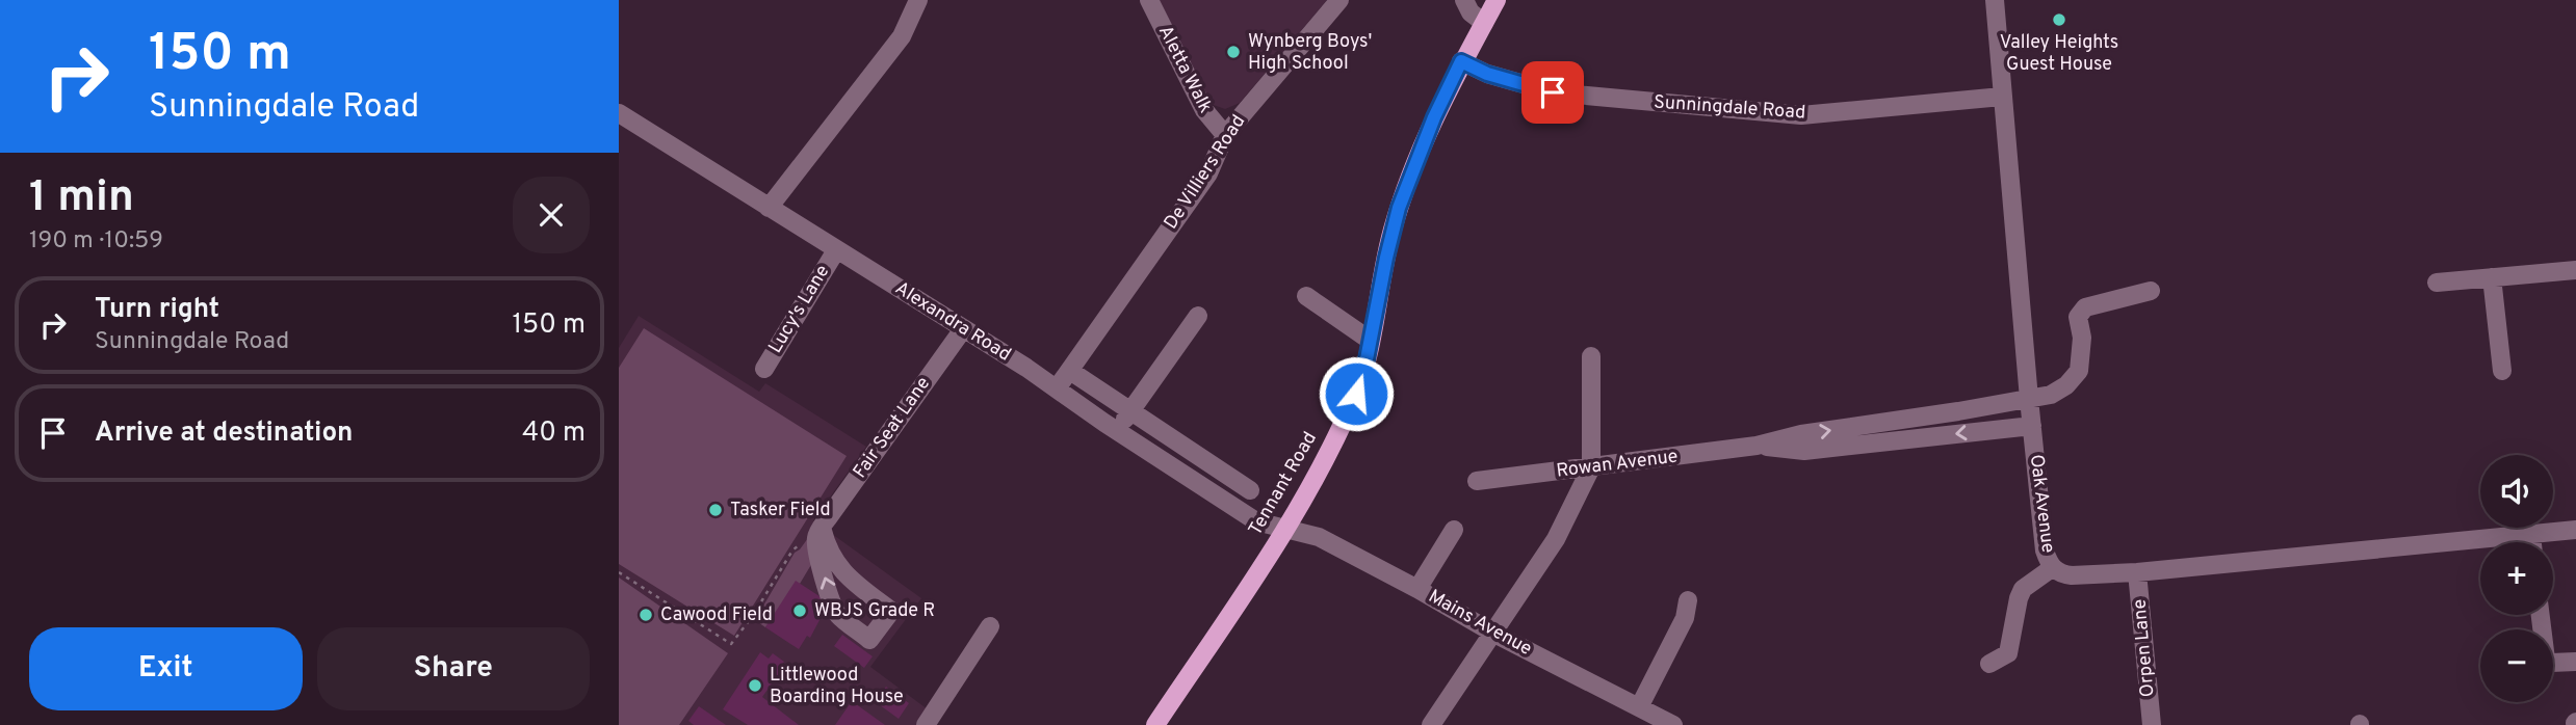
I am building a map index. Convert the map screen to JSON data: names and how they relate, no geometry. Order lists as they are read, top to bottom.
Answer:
{
  "streets": {
    "main road": ["Tennant Road"],
    "street": [
      "Aletta Walk",
      "Sunningdale Road",
      "De Villiers Road",
      "Lucy's Lane",
      "Alexandra Road",
      "Fair Seat Lane",
      "Rowan Avenue",
      "Oak Avenue",
      "Mains Avenue",
      "Orpen Lane"
    ]
  },
  "crossings": [
    ["Aletta Walk", "De Villiers Road"],
    ["Sunningdale Road", "Tennant Road"],
    ["Sunningdale Road", "Oak Avenue"],
    ["De Villiers Road", "Alexandra Road"],
    ["Lucy's Lane", "Alexandra Road"],
    ["Alexandra Road", "Fair Seat Lane"],
    ["Alexandra Road", "Tennant Road"],
    ["Alexandra Road", "Mains Avenue"],
    ["Rowan Avenue", "Oak Avenue"],
    ["Tennant Road", "Mains Avenue"],
    ["Oak Avenue", "Orpen Lane"]
  ],
  "places": [
    "Valley Heights Guest House",
    "Wynberg Boys' High School",
    "Tasker Field",
    "WBJS Grade R",
    "Cawood Field",
    "Littlewood Boarding House"
  ],
  "page": {
    "turn": ["150 m", "Sunningdale Road"],
    "heading": ["1 min", "190 m · 10:59"],
    "list": [
      {
        "name": "Turn right",
        "note": "Sunningdale Road",
        "value": "150 m"
      },
      {
        "name": "Arrive at destination",
        "value": "40 m"
      }
    ],
    "map_buttons": ["+", "−"],
    "buttons": ["Exit", "Share"]
  }
}
